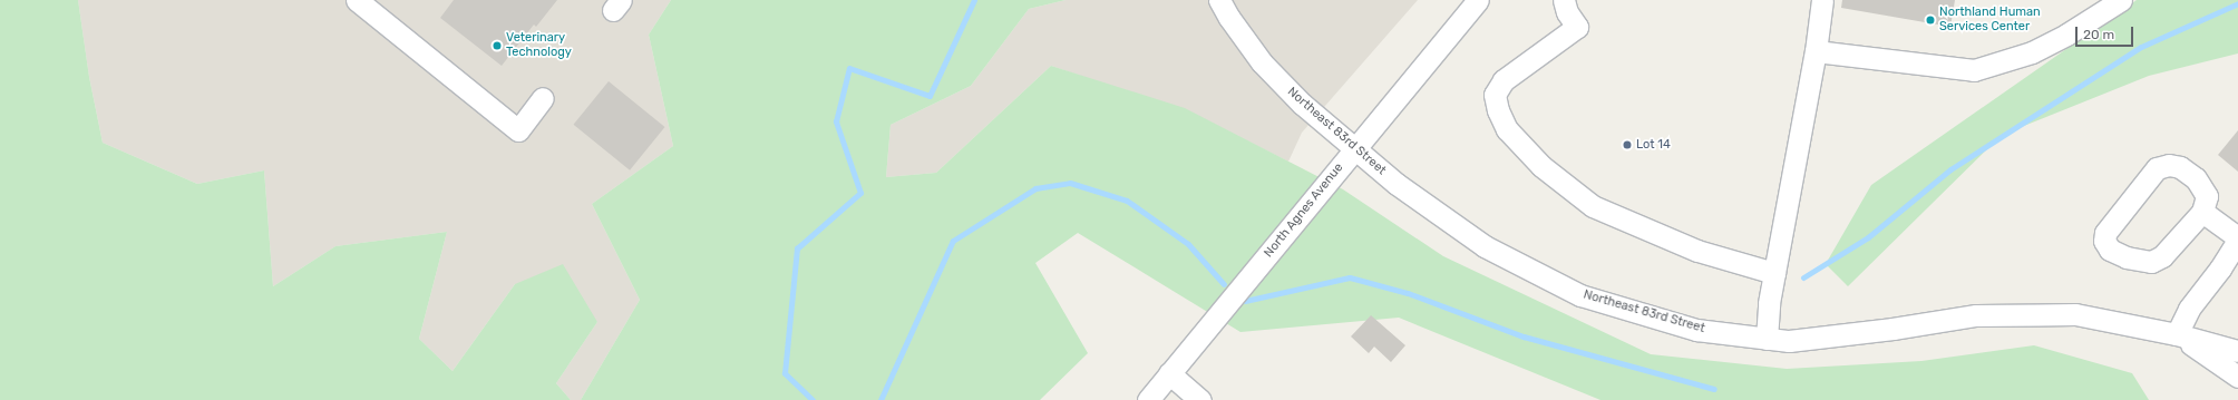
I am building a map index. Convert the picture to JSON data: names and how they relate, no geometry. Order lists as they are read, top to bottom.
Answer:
{
  "streets": {
    "street": ["Northeast 83rd Street", "North Agnes Avenue"]
  },
  "crossings": [
    ["Northeast 83rd Street", "North Agnes Avenue"]
  ],
  "places": ["Northland Human Services Center", "Veterinary Technology", "Lot 14"],
  "scale_bar": "20 m"
}
